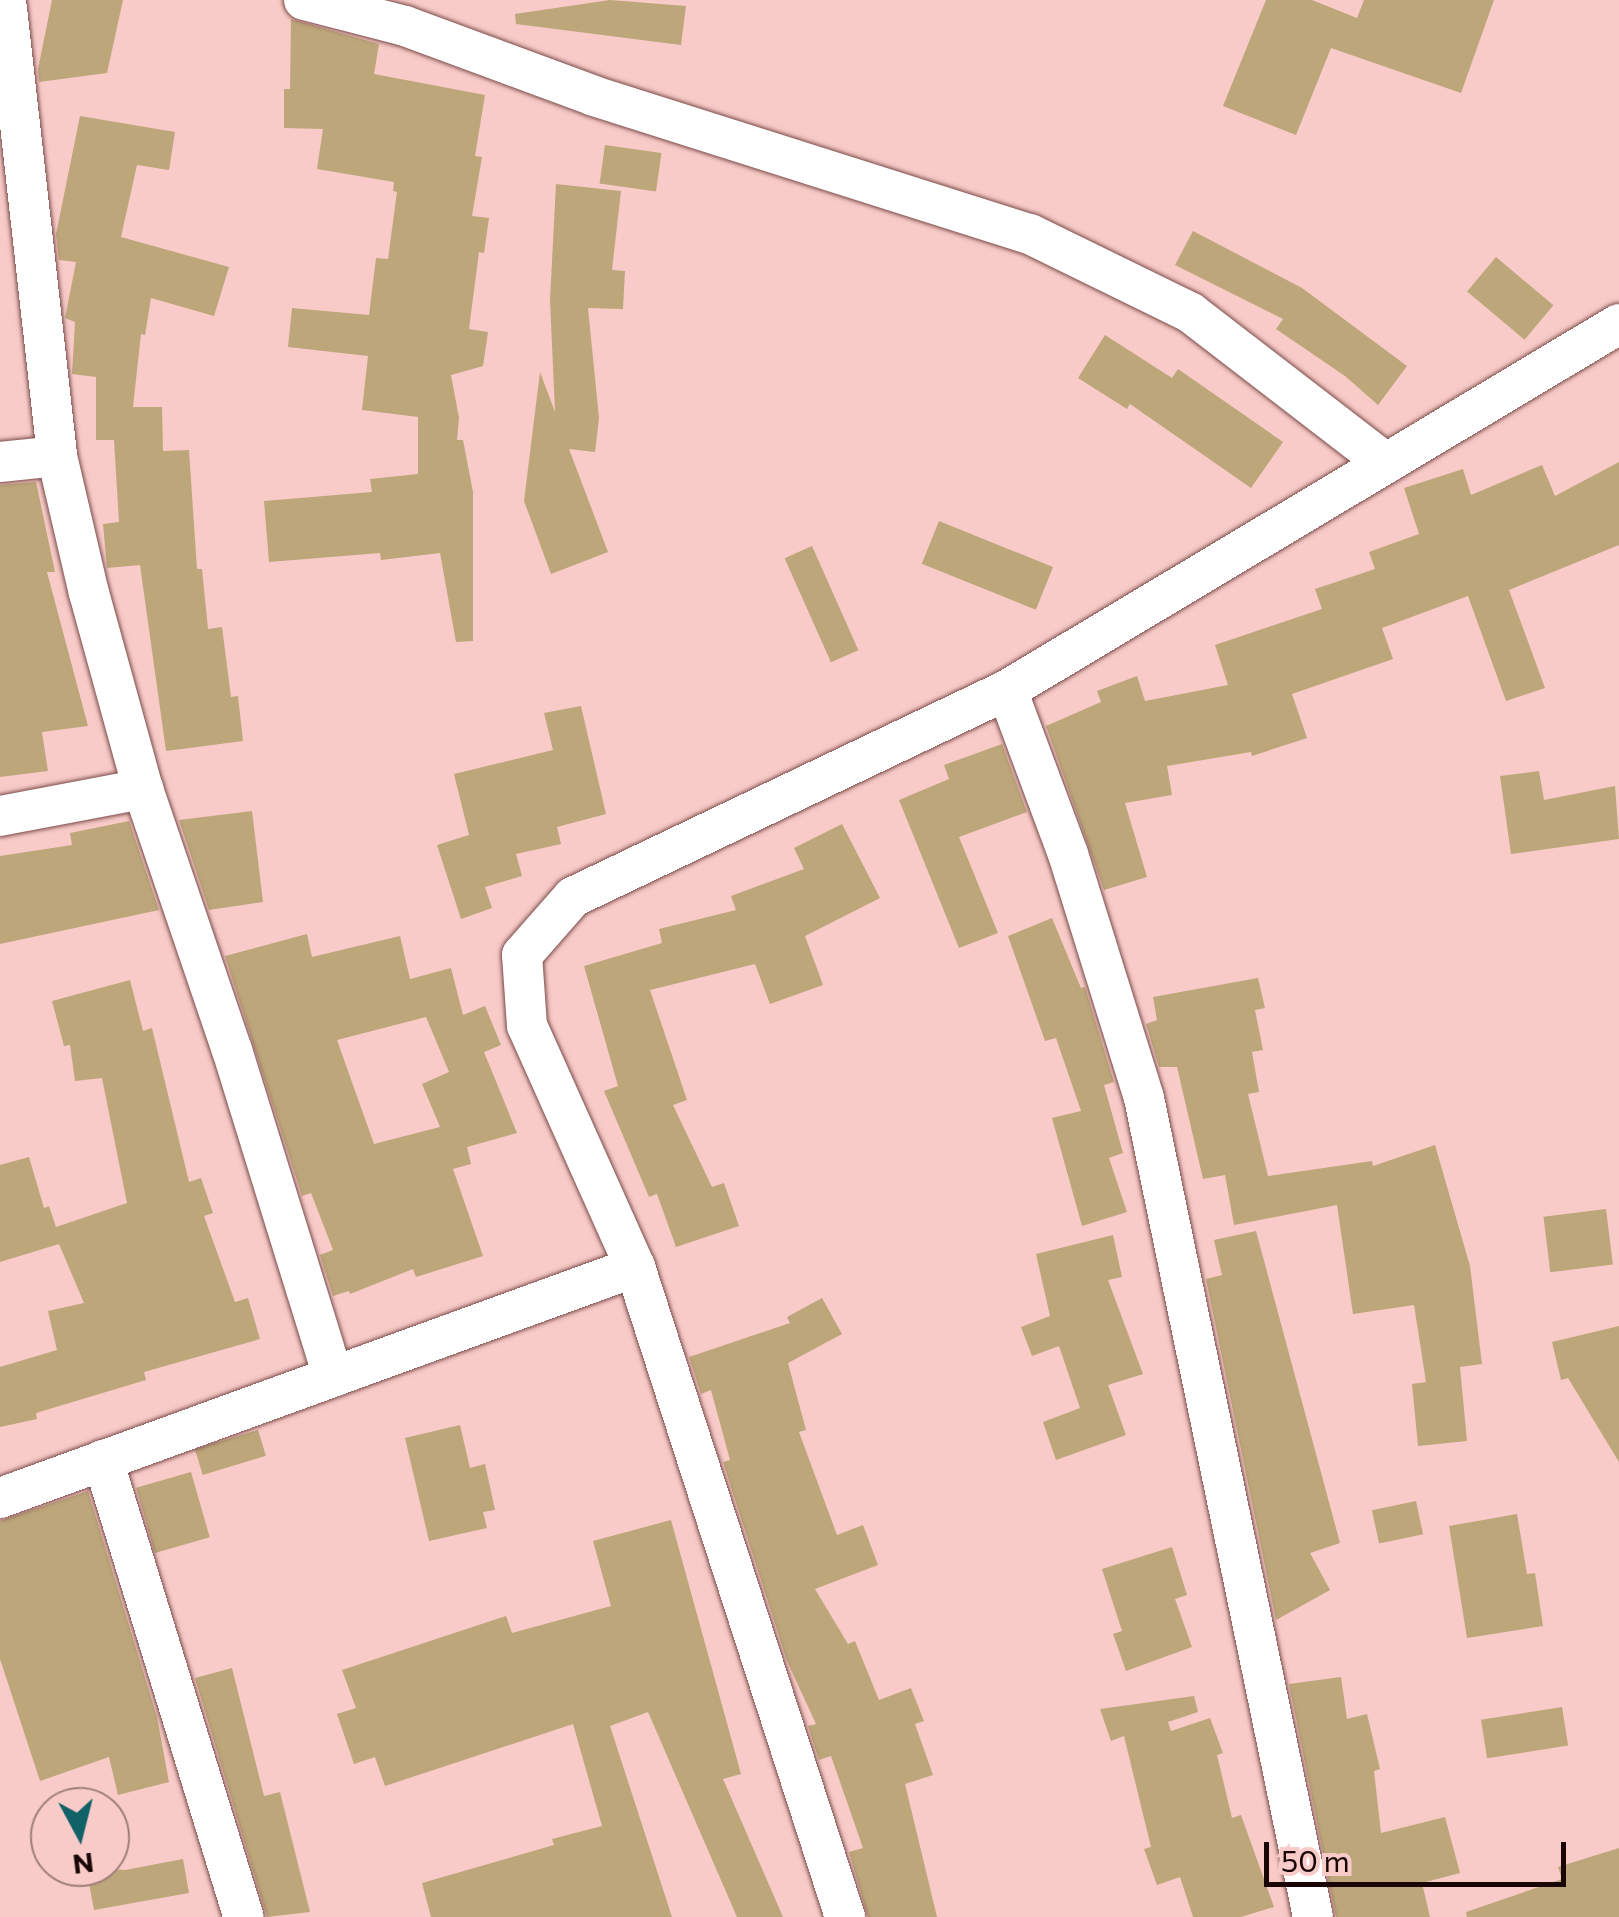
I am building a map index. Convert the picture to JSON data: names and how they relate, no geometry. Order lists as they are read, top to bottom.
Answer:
{
  "scale_bar": "50 m",
  "north": "bottom"
}
